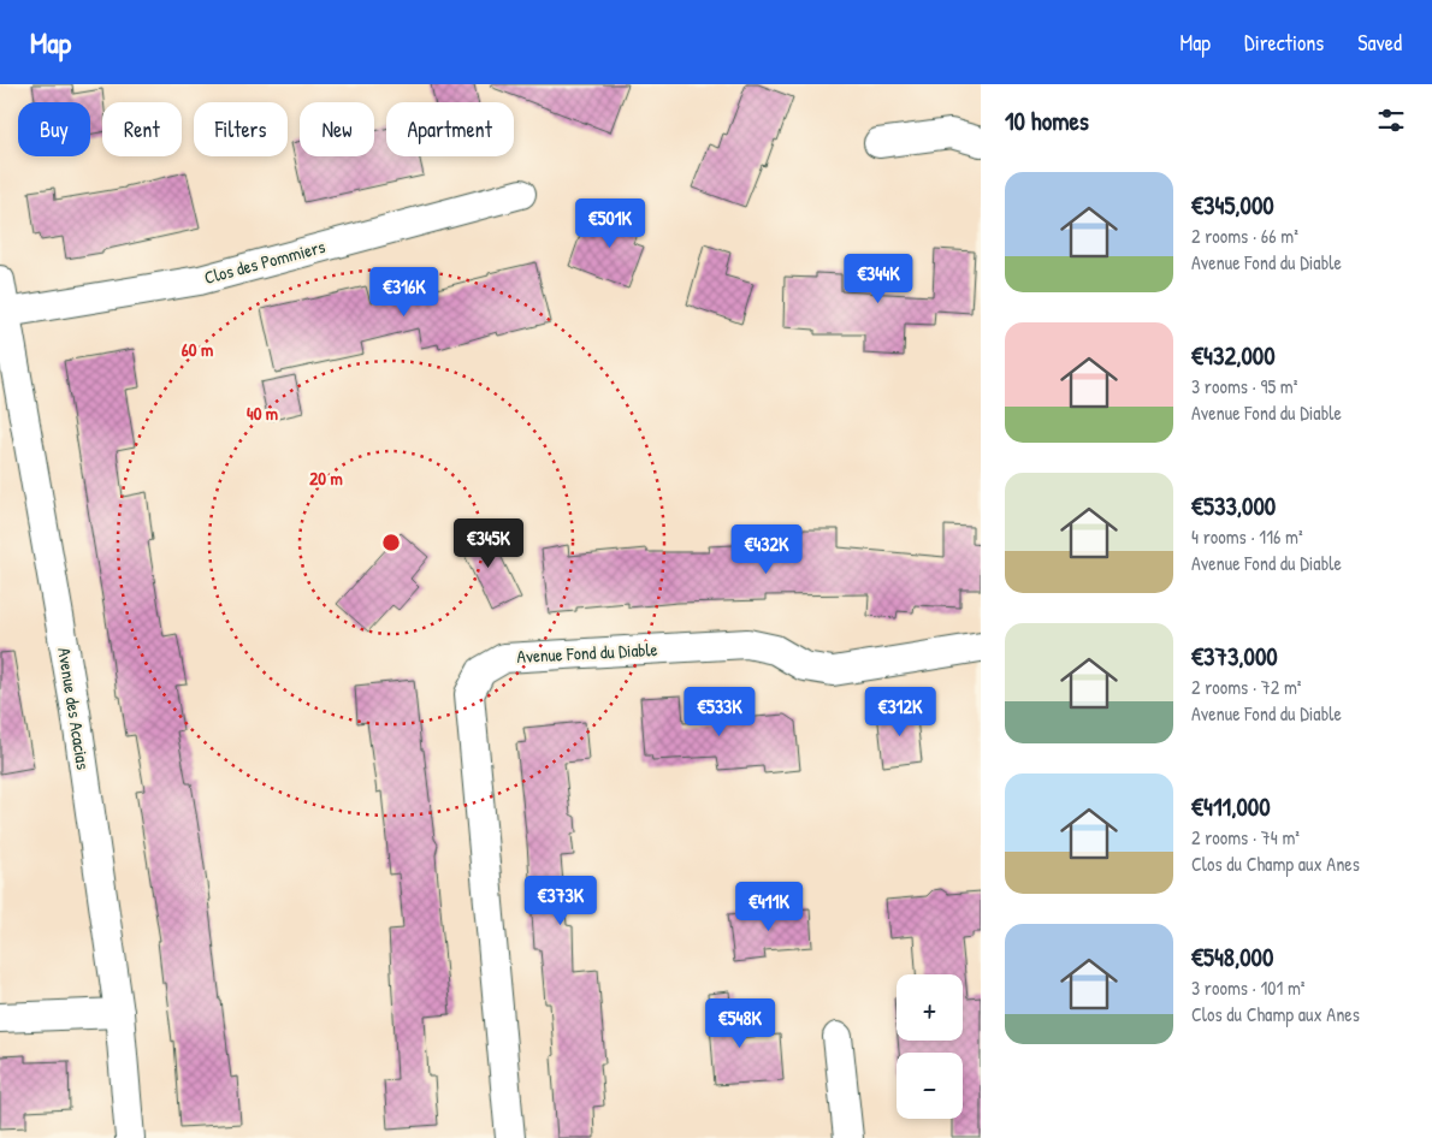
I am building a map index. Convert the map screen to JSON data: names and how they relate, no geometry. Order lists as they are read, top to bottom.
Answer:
{
  "streets": {
    "street": ["Clos des Pommiers", "Avenue Fond du Diable", "Avenue des Acacias"]
  },
  "crossings": [
    ["Clos des Pommiers", "Avenue des Acacias"]
  ],
  "page": {
    "header": "Map",
    "nav": ["Map", "Directions", "Saved"],
    "heading": "10 homes",
    "chip": [
      "Buy",
      "Rent",
      "Filters",
      "New",
      "Apartment"
    ],
    "list": [
      {
        "name": "€345,000",
        "note": "2 rooms · 66 m² · Avenue Fond du Diable"
      },
      {
        "name": "€432,000",
        "note": "3 rooms · 95 m² · Avenue Fond du Diable"
      },
      {
        "name": "€533,000",
        "note": "4 rooms · 116 m² · Avenue Fond du Diable"
      },
      {
        "name": "€373,000",
        "note": "2 rooms · 72 m² · Avenue Fond du Diable"
      },
      {
        "name": "€411,000",
        "note": "2 rooms · 74 m² · Clos du Champ aux Anes"
      },
      {
        "name": "€548,000",
        "note": "3 rooms · 101 m² · Clos du Champ aux Anes"
      }
    ],
    "price": [
      "€501K",
      "€344K",
      "€316K",
      "€345K",
      "€432K",
      "€533K",
      "€312K",
      "€373K",
      "€411K",
      "€548K"
    ],
    "map_buttons": ["+", "−"]
  },
  "rings": ["60 m", "40 m", "20 m"]
}
